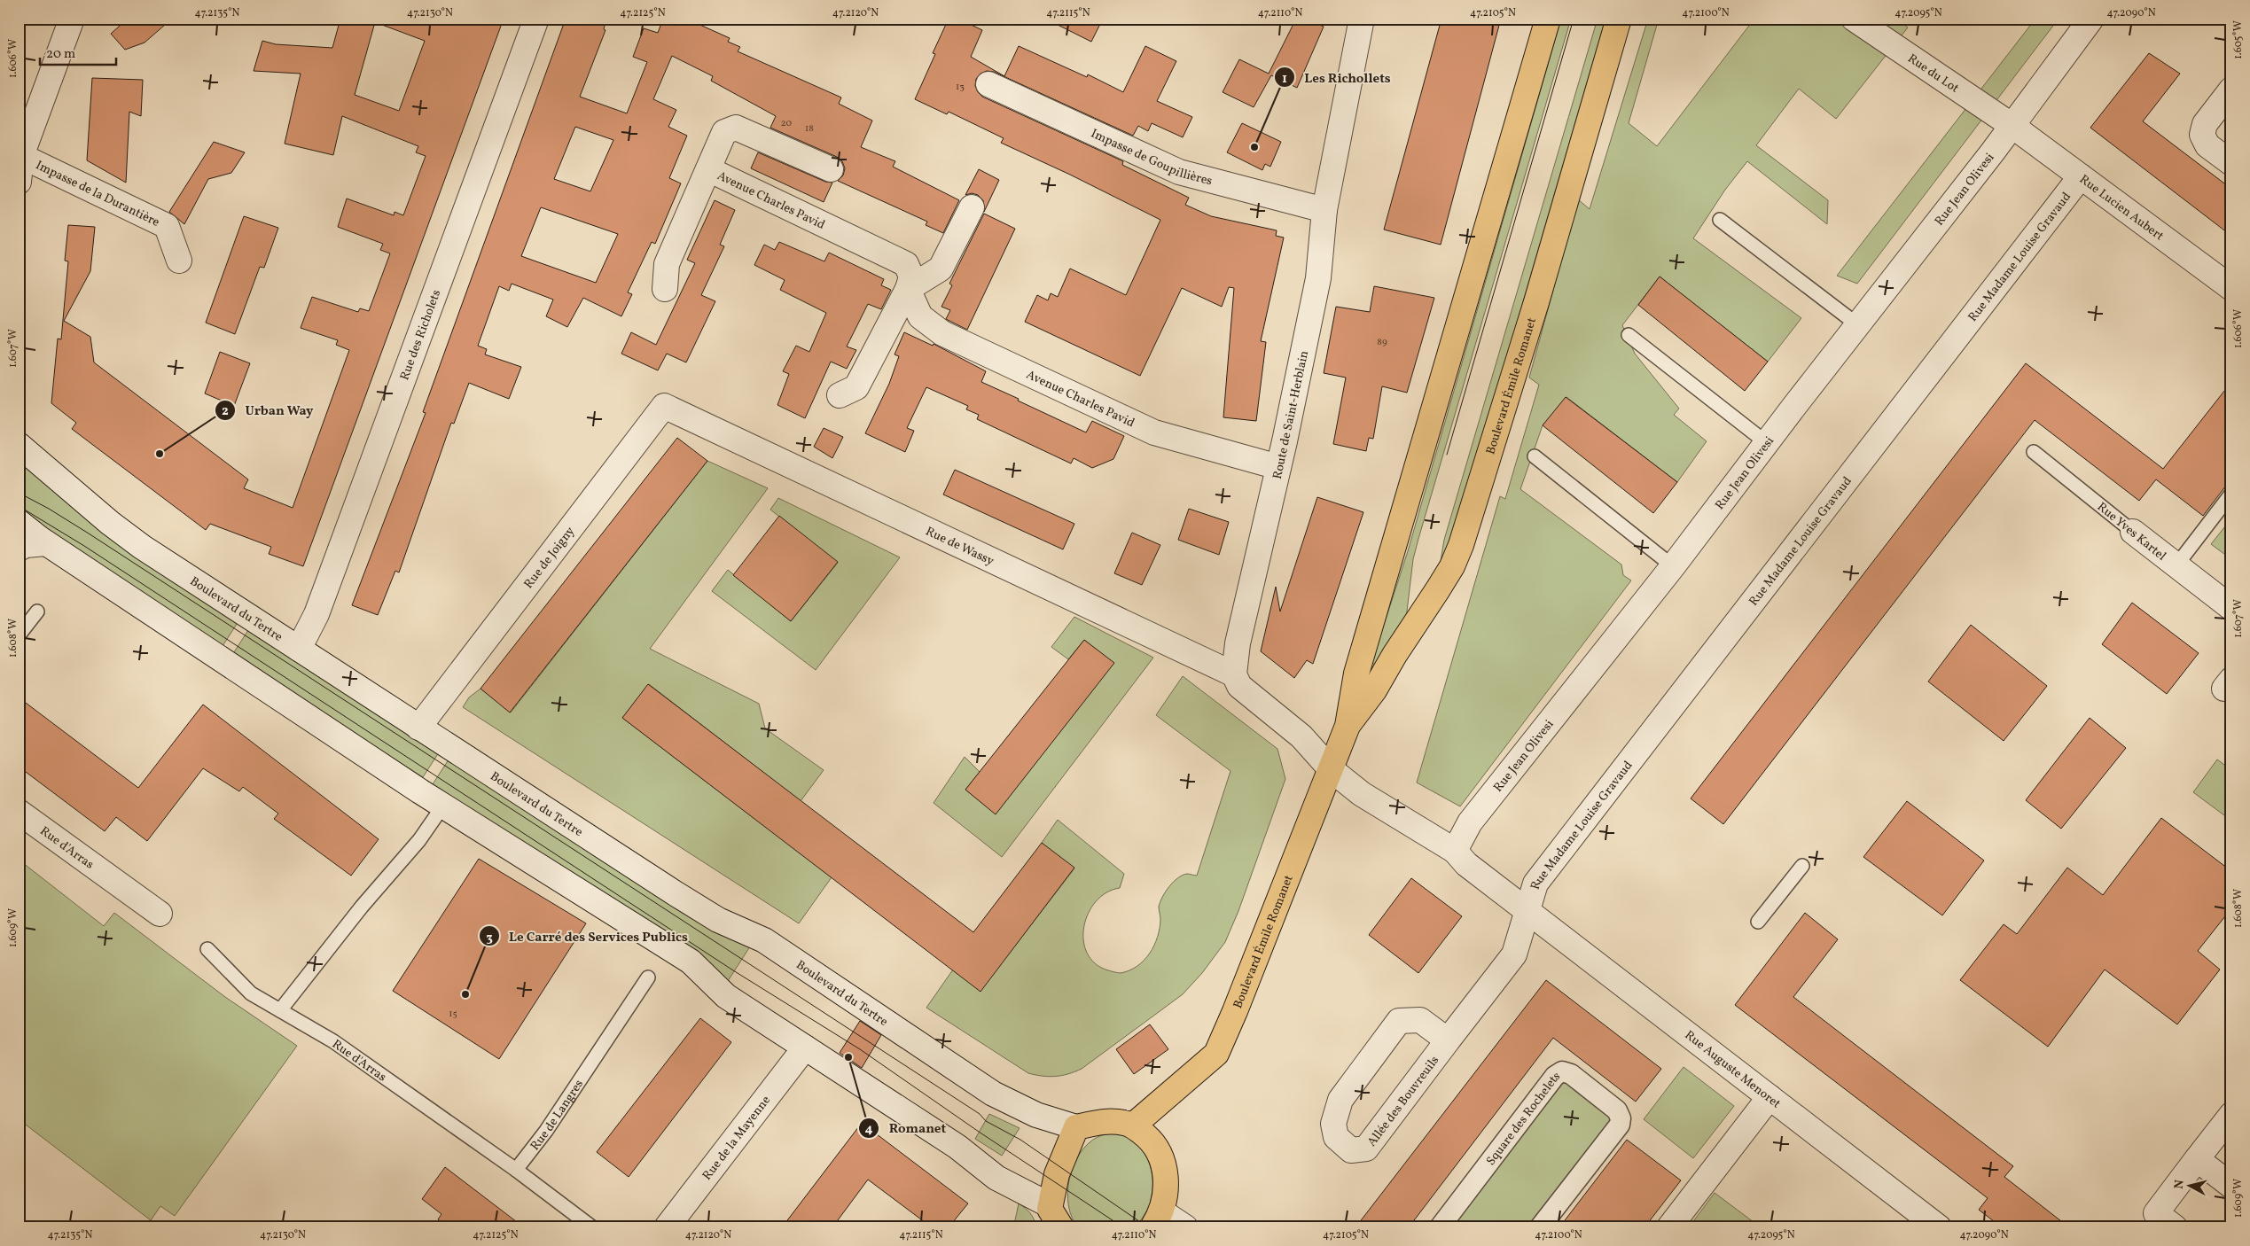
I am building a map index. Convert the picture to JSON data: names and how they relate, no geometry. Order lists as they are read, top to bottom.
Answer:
{
  "streets": {
    "main road": ["Boulevard Émile Romanet"],
    "street": [
      "Rue du Lot",
      "Impasse de Goupillières",
      "Rue Jean Olivesi",
      "Impasse de la Durantière",
      "Avenue Charles Pavid",
      "Rue Lucien Aubert",
      "Rue Madame Louise Gravaud",
      "Rue des Richolets",
      "Route de Saint-Herblain",
      "Rue Yves Kartel",
      "Rue de Wassy",
      "Rue de Joigny",
      "Boulevard du Tertre",
      "Rue d'Arras",
      "Rue Auguste Menoret",
      "Allée des Bouvreuils",
      "Square des Rochelets",
      "Rue de la Mayenne"
    ],
    "lane": ["Rue de Langres"]
  },
  "crossings": [
    ["Rue du Lot", "Rue Jean Olivesi"],
    ["Rue du Lot", "Rue Lucien Aubert"],
    ["Impasse de Goupillières", "Route de Saint-Herblain"],
    ["Rue Jean Olivesi", "Rue Lucien Aubert"],
    ["Avenue Charles Pavid", "Route de Saint-Herblain"],
    ["Rue Lucien Aubert", "Rue Madame Louise Gravaud"],
    ["Rue Madame Louise Gravaud", "Rue Auguste Menoret"],
    ["Rue Madame Louise Gravaud", "Allée des Bouvreuils"],
    ["Rue des Richolets", "Boulevard du Tertre"],
    ["Route de Saint-Herblain", "Rue de Wassy"],
    ["Rue de Wassy", "Rue de Joigny"],
    ["Rue de Joigny", "Boulevard du Tertre"],
    ["Rue d'Arras", "Rue de Langres"],
    ["Rue Auguste Menoret", "Allée des Bouvreuils"]
  ],
  "places": [
    "Les Richollets",
    "Urban Way",
    "Le Carré des Services Publics",
    "Romanet"
  ],
  "house_numbers": [
    "13",
    "20",
    "18",
    "89",
    "15"
  ],
  "scale_bar": "20 m",
  "north": "left",
  "coordinates": [
    "47.2135°N",
    "47.2130°N",
    "47.2125°N",
    "47.2120°N",
    "47.2115°N",
    "47.2110°N",
    "47.2105°N",
    "47.2100°N",
    "47.2095°N",
    "47.2090°N",
    "1.605°W",
    "1.606°W",
    "1.607°W",
    "1.608°W",
    "1.609°W"
  ]
}
